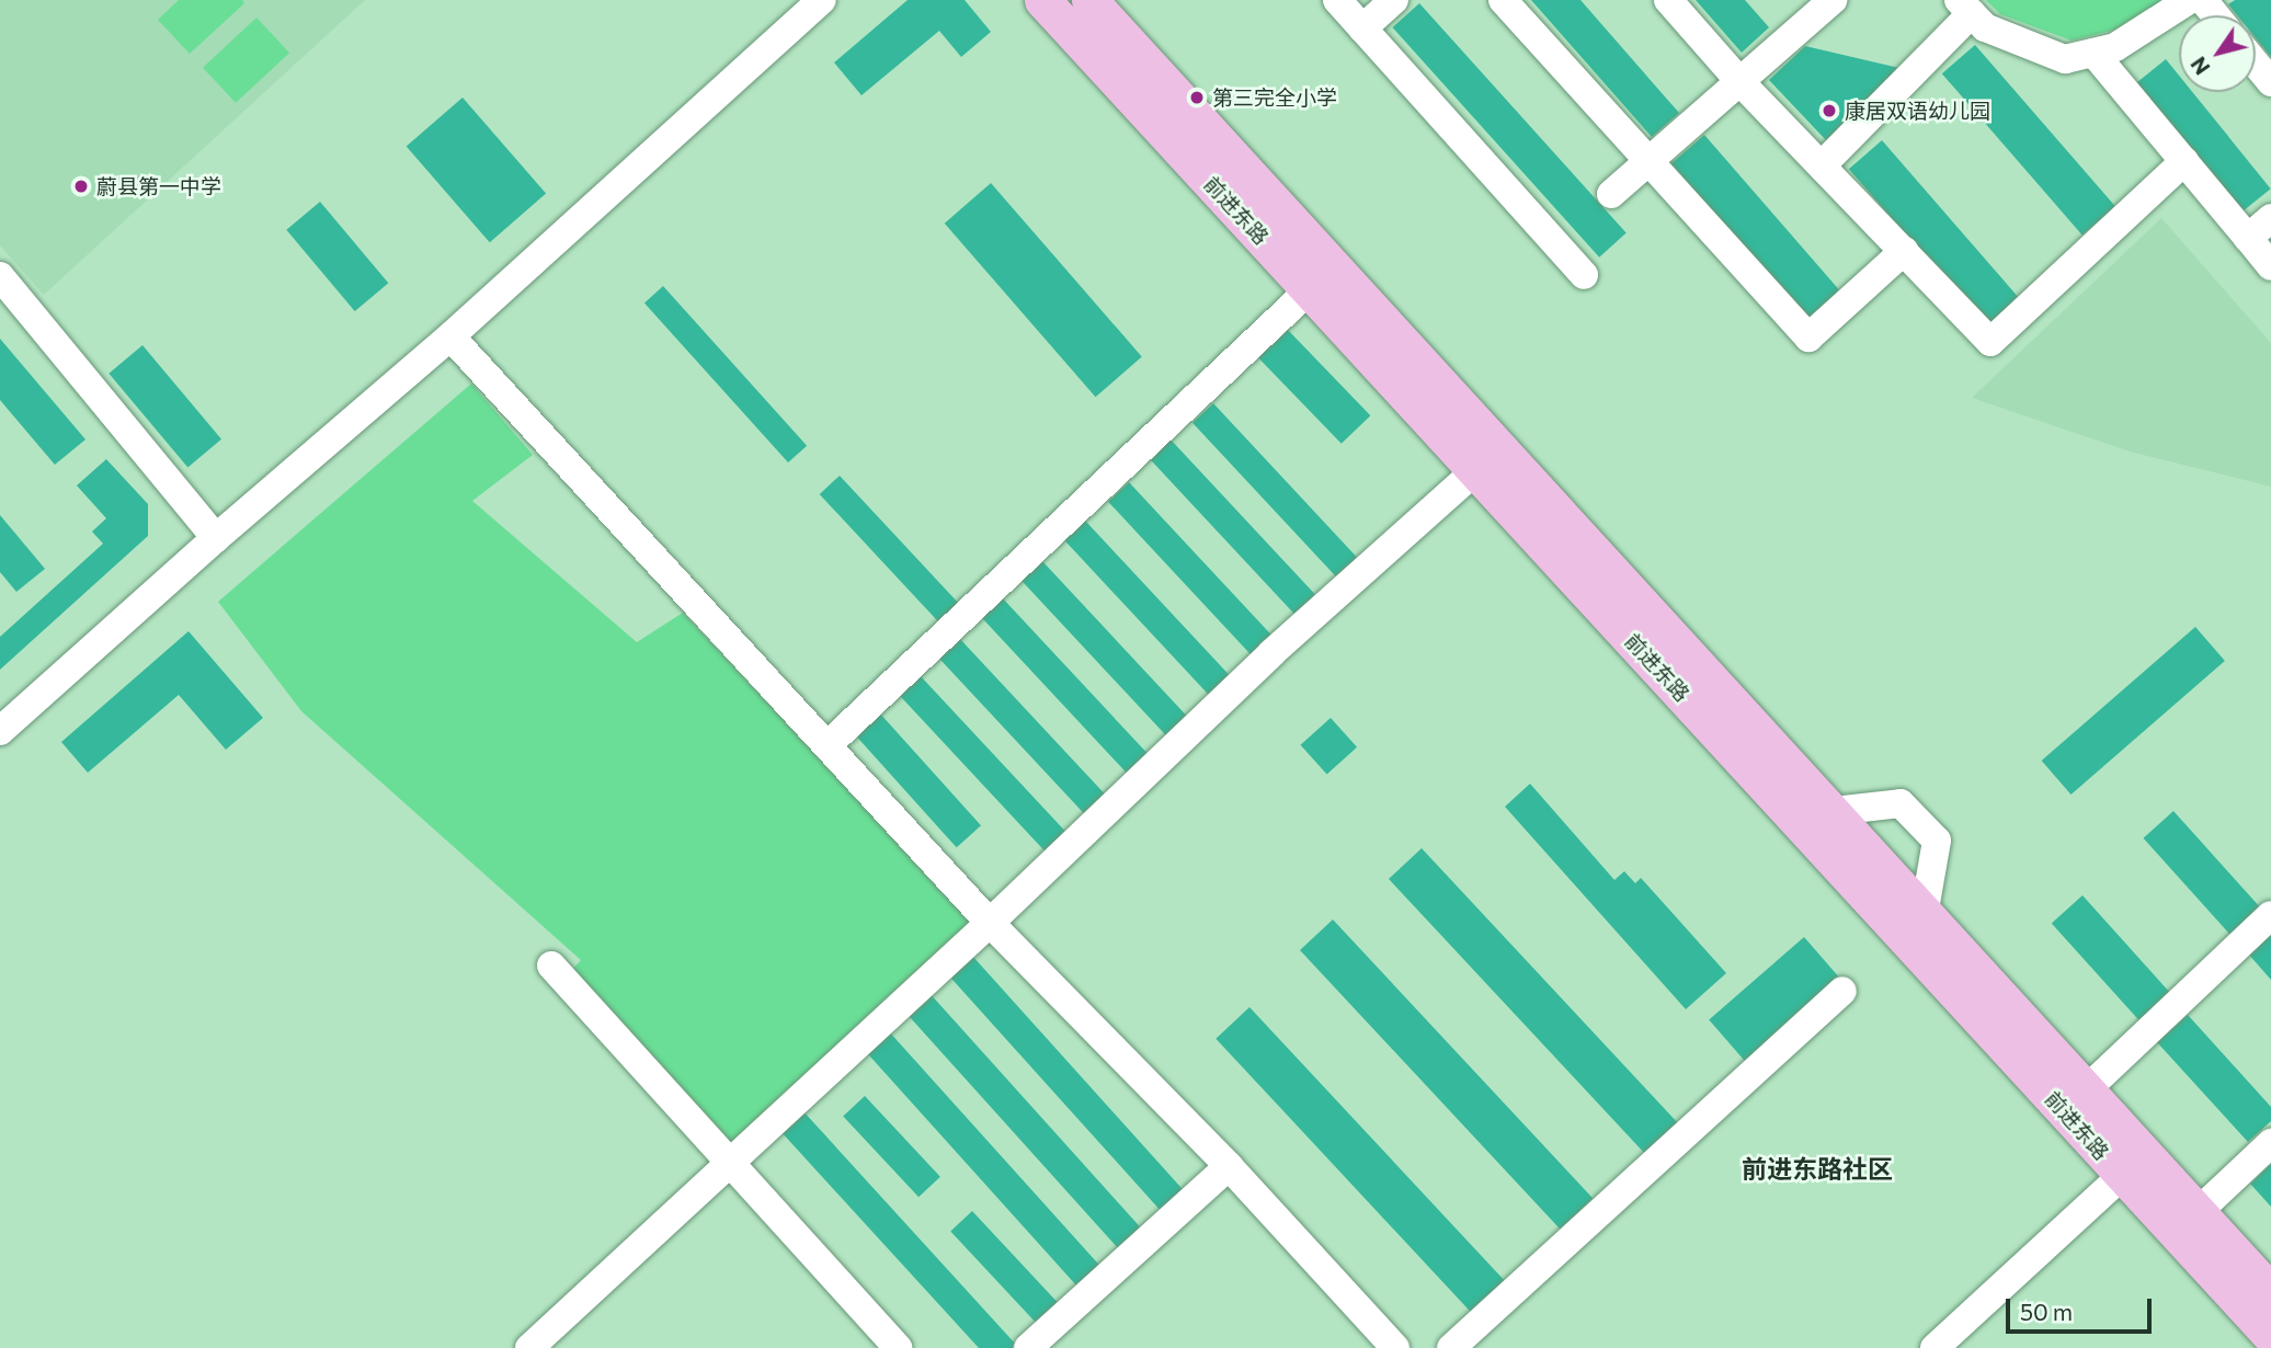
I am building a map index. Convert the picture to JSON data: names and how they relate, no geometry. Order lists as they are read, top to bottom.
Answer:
{
  "streets": {
    "main road": ["前进东路"]
  },
  "districts": ["前进东路社区"],
  "places": ["第三完全小学", "康居双语幼儿园", "蔚县第一中学"],
  "scale_bar": "50 m",
  "north": "bottom left"
}
